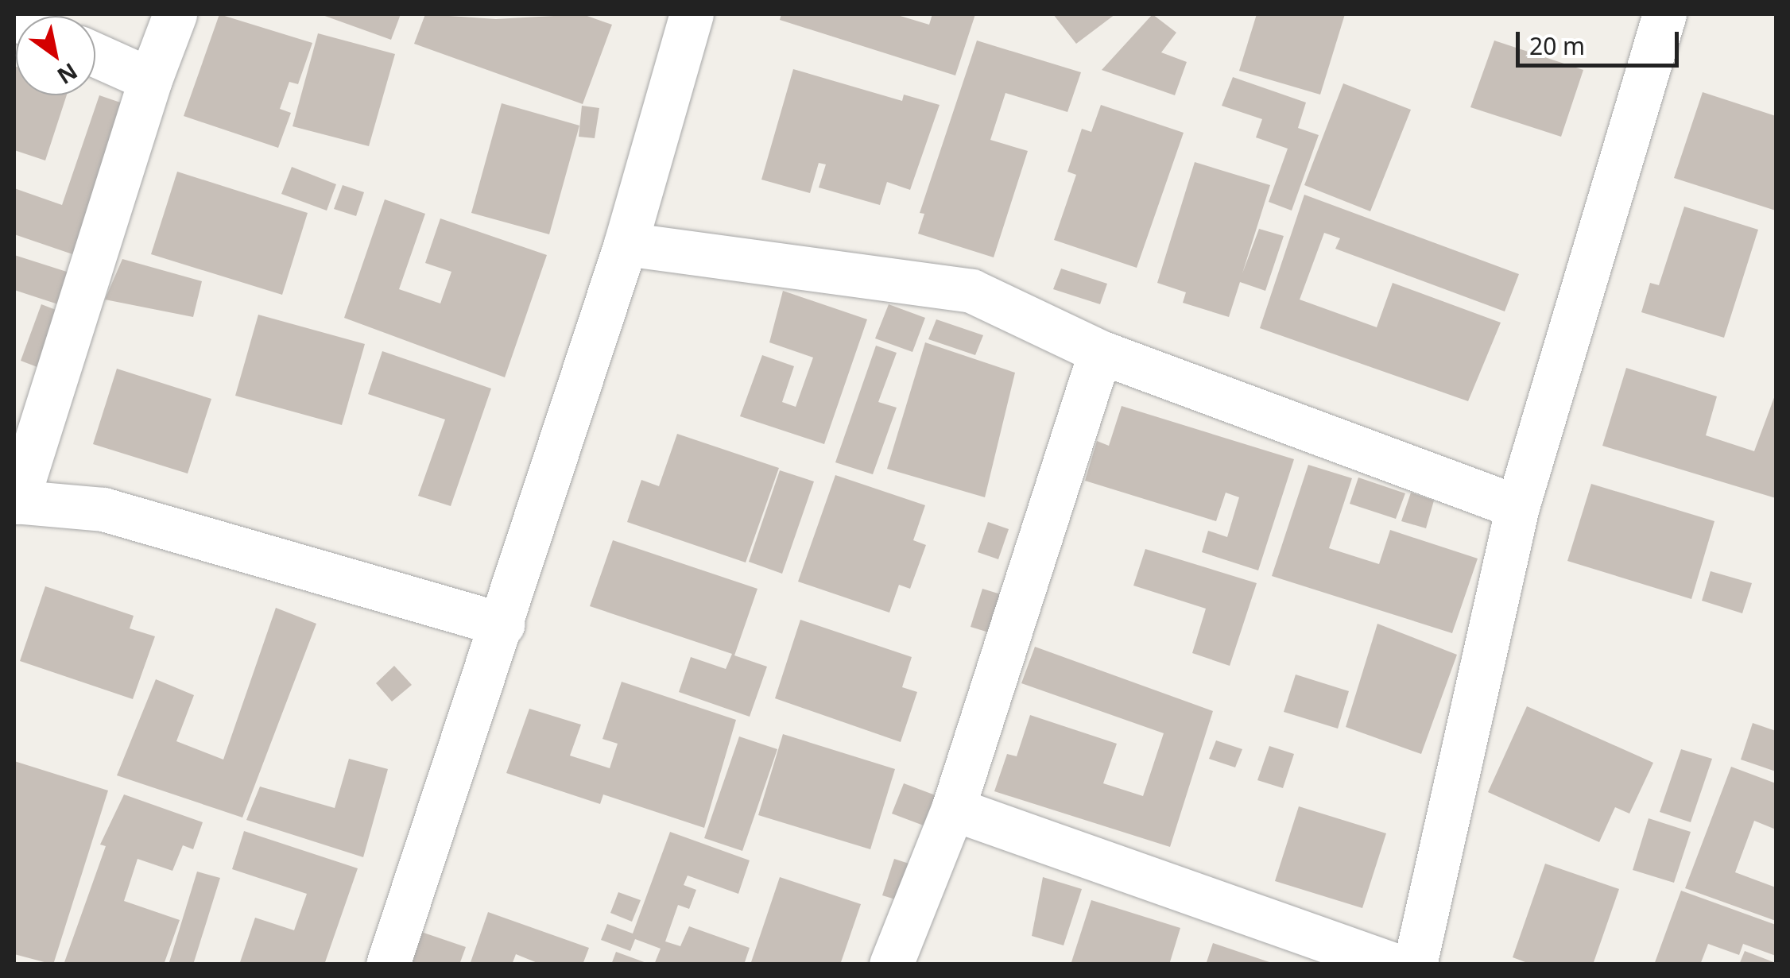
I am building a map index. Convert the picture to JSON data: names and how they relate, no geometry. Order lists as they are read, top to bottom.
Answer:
{
  "scale_bar": "20 m",
  "north": "bottom right"
}
